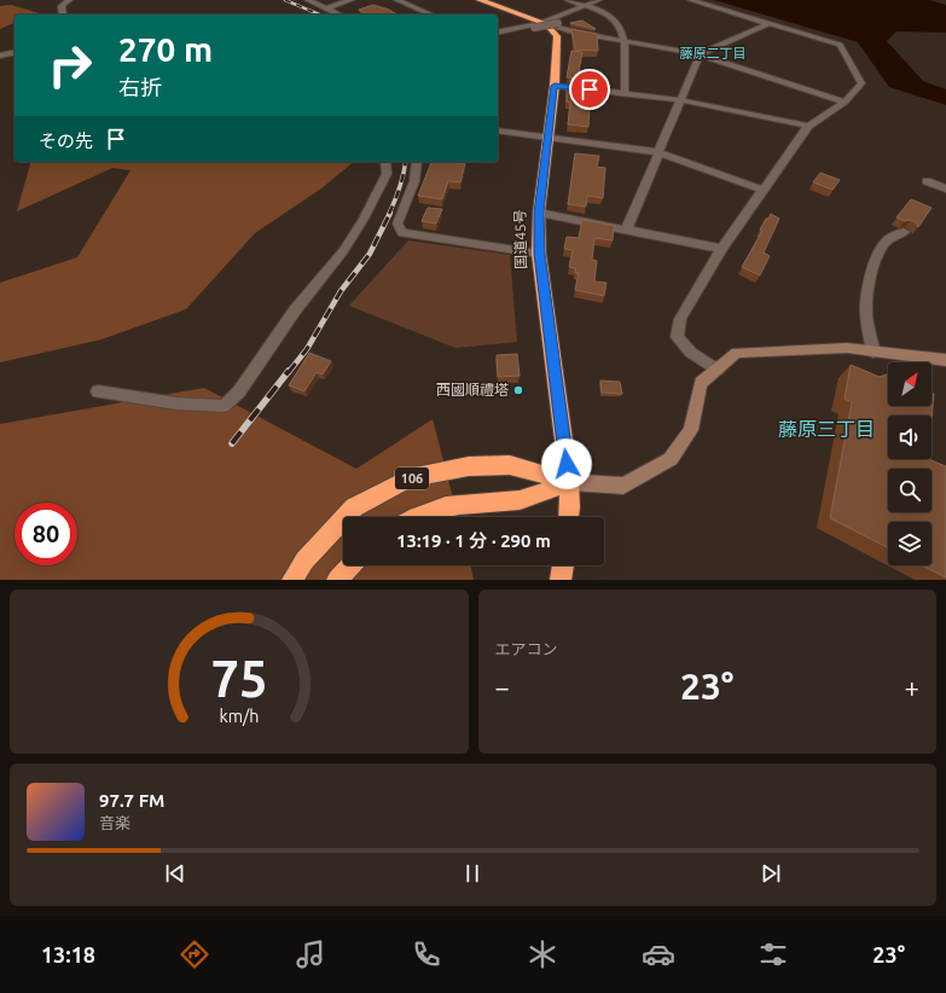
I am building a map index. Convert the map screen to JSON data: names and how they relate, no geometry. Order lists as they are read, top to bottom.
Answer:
{
  "streets": {
    "highway": ["国道45号", "106"]
  },
  "crossings": [
    ["国道45号", "106"]
  ],
  "districts": ["藤原二丁目", "藤原三丁目"],
  "places": ["西國順禮塔"],
  "north": "top right",
  "page": {
    "turn": ["270 m", "右折"],
    "then": "その先",
    "limit": "80",
    "trip": "13:19 · 1 分 · 290 m",
    "tile": "エアコン",
    "heat": ["−", "23°", "+"],
    "song": ["97.7 FM", "音楽"],
    "tabs": ["13:18", "23°"],
    "gauge": ["75", "km/h"]
  }
}
